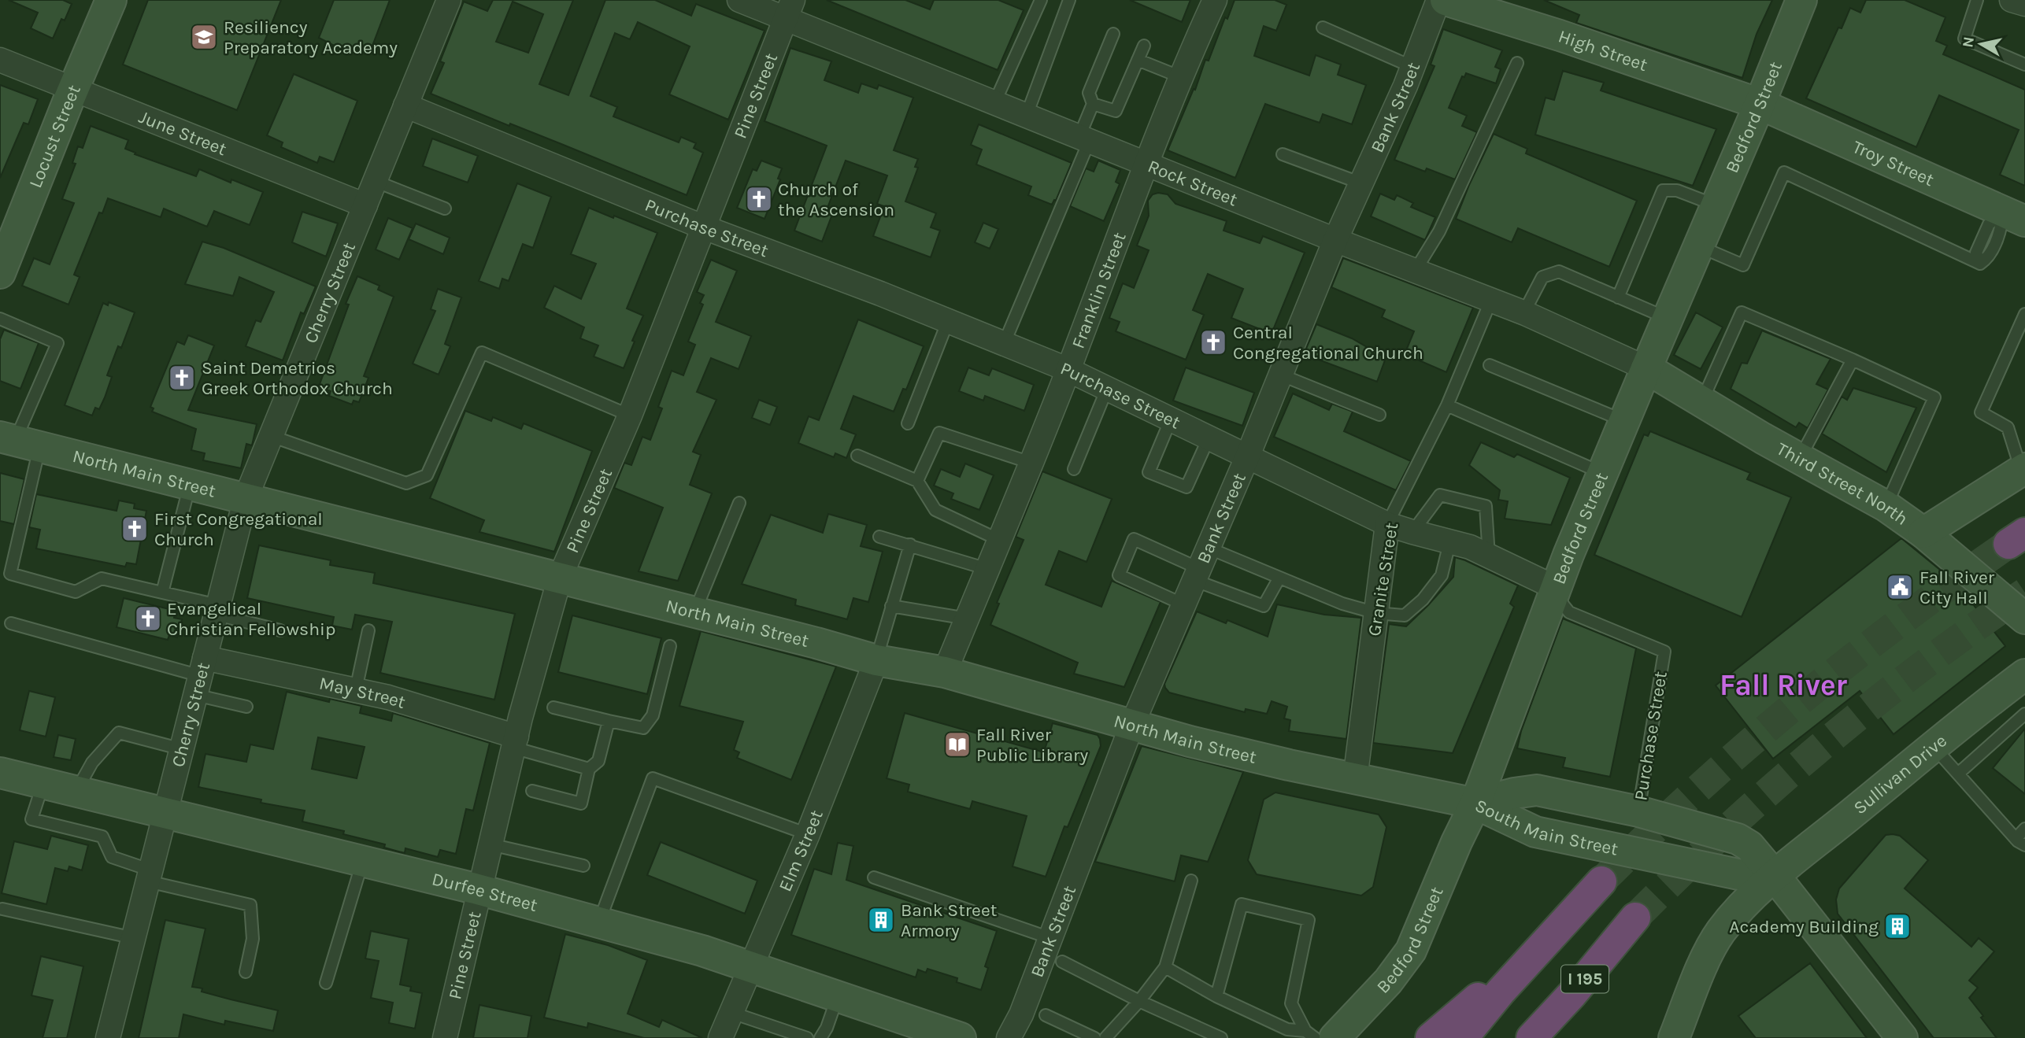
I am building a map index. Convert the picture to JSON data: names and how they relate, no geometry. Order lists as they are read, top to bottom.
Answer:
{
  "streets": {
    "highway": ["I 195"],
    "main road": [
      "High Street",
      "Bedford Street",
      "Locust Street",
      "Troy Street",
      "North Main Street",
      "Third Street North",
      "Sullivan Drive",
      "South Main Street",
      "Durfee Street"
    ],
    "street": [
      "Pine Street",
      "Bank Street",
      "June Street",
      "Rock Street",
      "Purchase Street",
      "Franklin Street",
      "Cherry Street",
      "Granite Street",
      "May Street",
      "Elm Street"
    ]
  },
  "crossings": [
    ["High Street", "Bedford Street"],
    ["High Street", "Troy Street"],
    ["Pine Street", "Rock Street"],
    ["Pine Street", "Purchase Street"],
    ["Pine Street", "North Main Street"],
    ["Pine Street", "May Street"],
    ["Pine Street", "Durfee Street"],
    ["Bank Street", "Rock Street"],
    ["Bank Street", "Purchase Street"],
    ["Bank Street", "North Main Street"],
    ["Bedford Street", "Troy Street"],
    ["Bedford Street", "Rock Street"],
    ["Bedford Street", "Purchase Street"],
    ["Bedford Street", "North Main Street"],
    ["Bedford Street", "Third Street North"],
    ["Bedford Street", "South Main Street"],
    ["June Street", "Locust Street"],
    ["June Street", "Cherry Street"],
    ["Rock Street", "Franklin Street"],
    ["Rock Street", "Third Street North"],
    ["Rock Street", "Granite Street"],
    ["Purchase Street", "Franklin Street"],
    ["Purchase Street", "Cherry Street"],
    ["Purchase Street", "Granite Street"],
    ["Purchase Street", "South Main Street"],
    ["Franklin Street", "North Main Street"],
    ["Cherry Street", "North Main Street"],
    ["Cherry Street", "May Street"],
    ["Cherry Street", "Durfee Street"],
    ["North Main Street", "Granite Street"],
    ["North Main Street", "South Main Street"],
    ["North Main Street", "Elm Street"],
    ["Sullivan Drive", "South Main Street"],
    ["Elm Street", "Durfee Street"]
  ],
  "districts": ["Fall River"],
  "places": {
    "school or university": ["Resiliency Preparatory Academy"],
    "church": [
      "Church of the Ascension",
      "Central Congregational Church",
      "Saint Demetrios Greek Orthodox Church",
      "First Congregational Church",
      "Evangelical Christian Fellowship"
    ],
    "public building": ["Fall River City Hall"],
    "library": ["Fall River Public Library"],
    "building": ["Bank Street Armory", "Academy Building"]
  },
  "north": "left"
}
